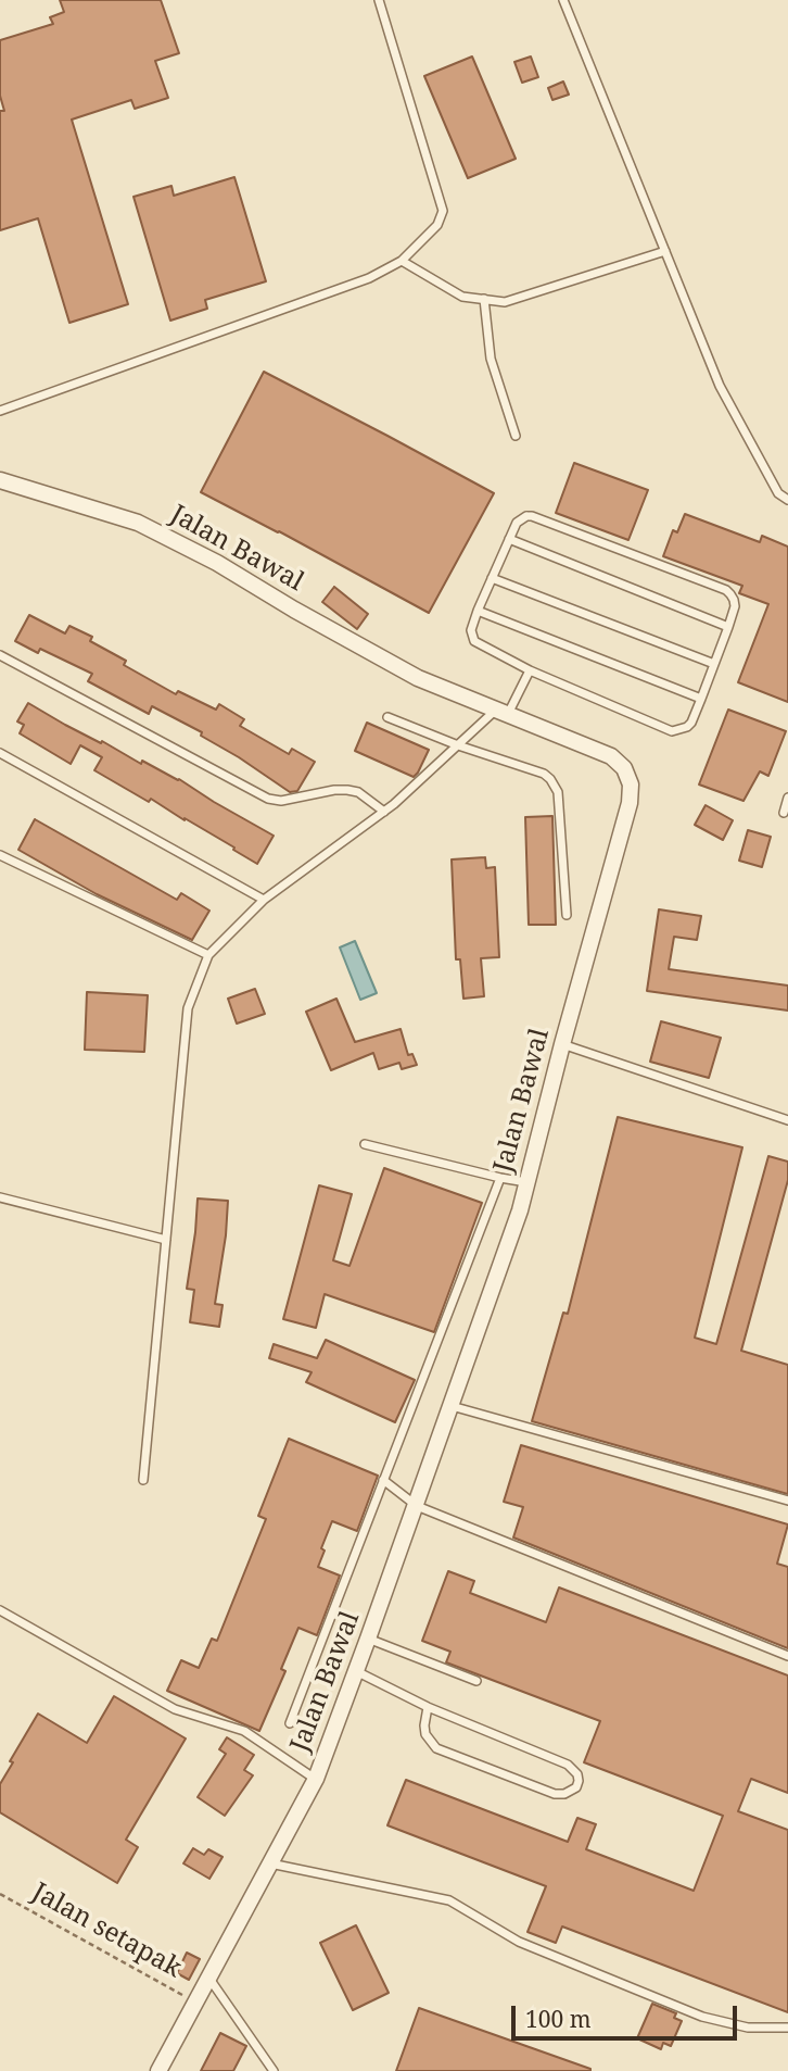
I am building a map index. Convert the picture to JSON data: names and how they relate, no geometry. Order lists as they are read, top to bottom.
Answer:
{
  "streets": {
    "street": ["Jalan Bawal"],
    "path": ["Jalan setapak"]
  },
  "crossings": [
    ["Jalan Bawal", "Jalan setapak"]
  ],
  "scale_bar": "100 m"
}
